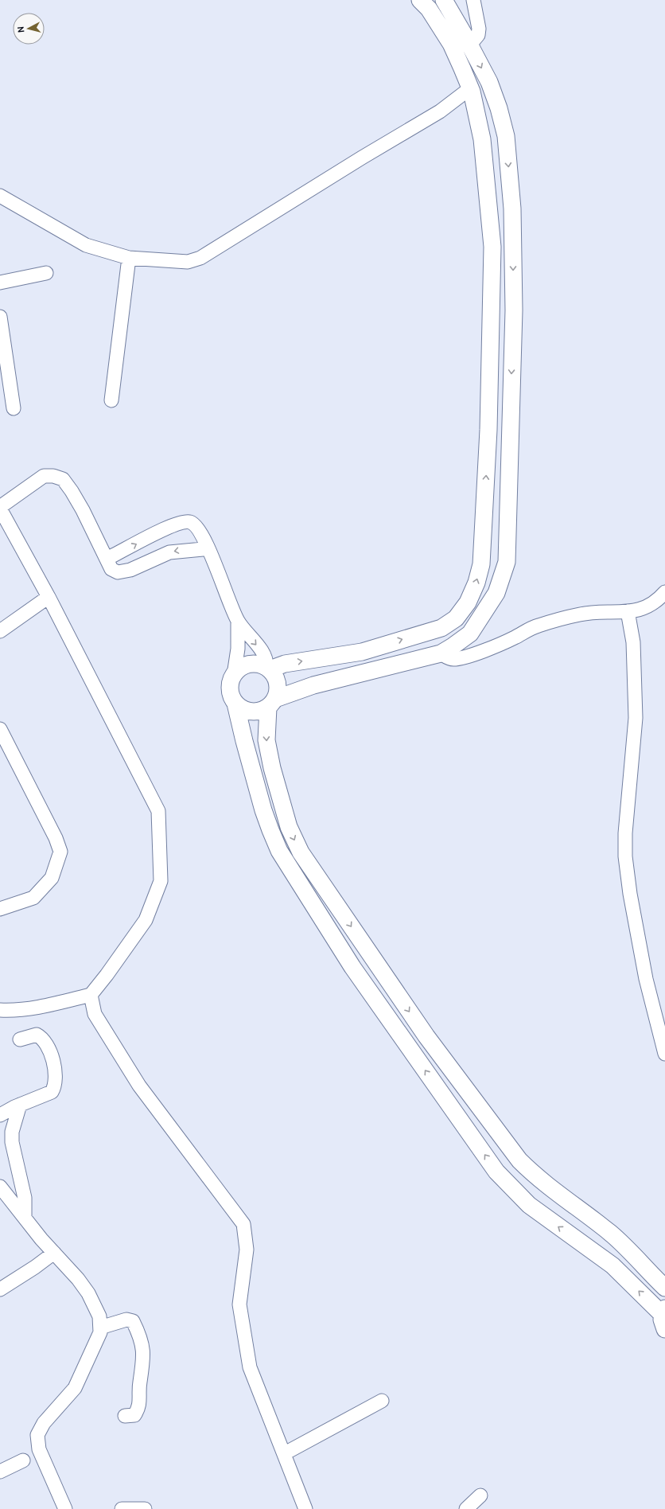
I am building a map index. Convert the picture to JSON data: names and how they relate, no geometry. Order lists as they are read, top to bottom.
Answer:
{
  "north": "left"
}
